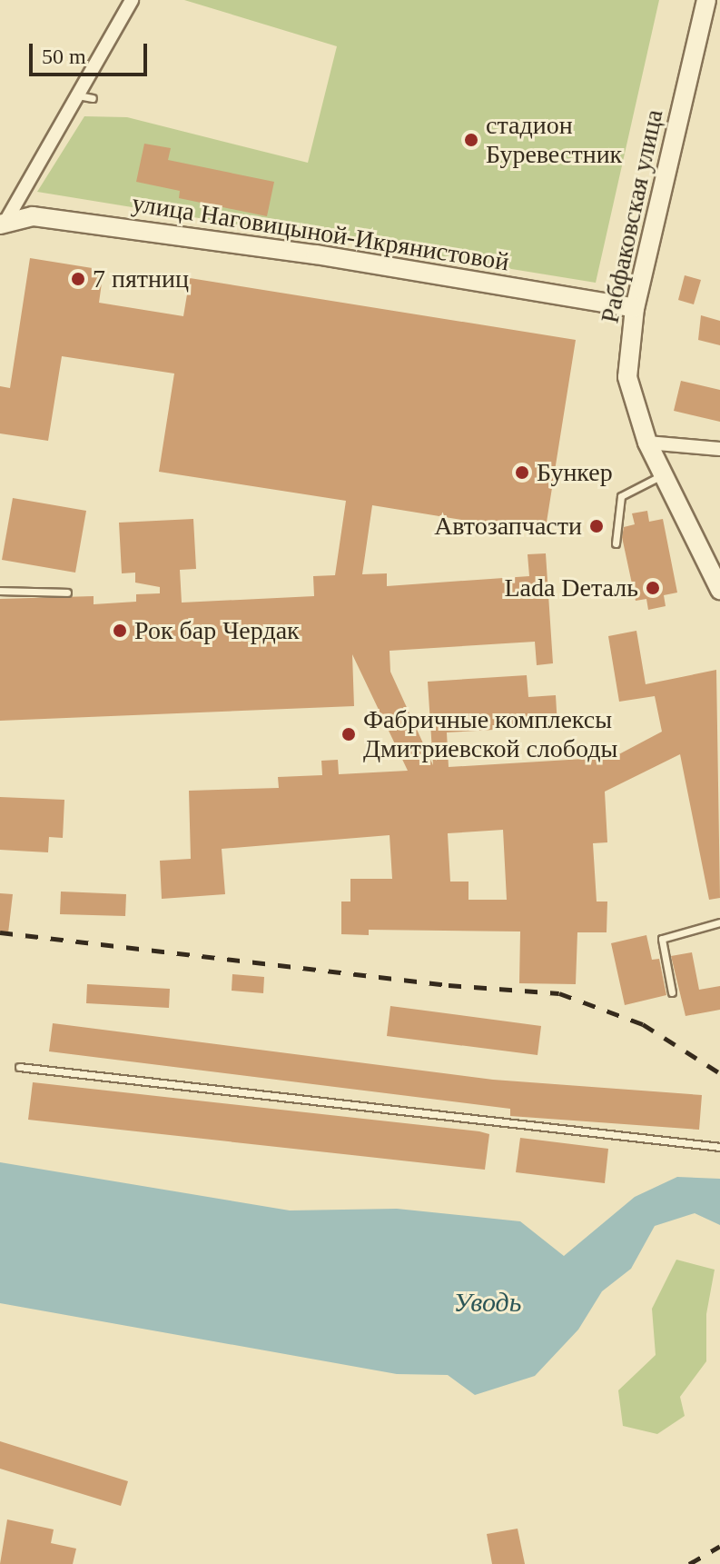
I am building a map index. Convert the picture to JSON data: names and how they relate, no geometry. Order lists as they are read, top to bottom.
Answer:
{
  "streets": {
    "main road": ["Рабфаковская улица", "улица Наговицыной-Икрянистовой"]
  },
  "crossings": [
    ["Рабфаковская улица", "улица Наговицыной-Икрянистовой"]
  ],
  "water": ["Уводь"],
  "places": [
    "стадион Буревестник",
    "7 пятниц",
    "Бункер",
    "Автозапчасти",
    "Lada Dеталь",
    "Рок бар Чердак",
    "Фабричные комплексы Дмитриевской слободы"
  ],
  "scale_bar": "50 m"
}
